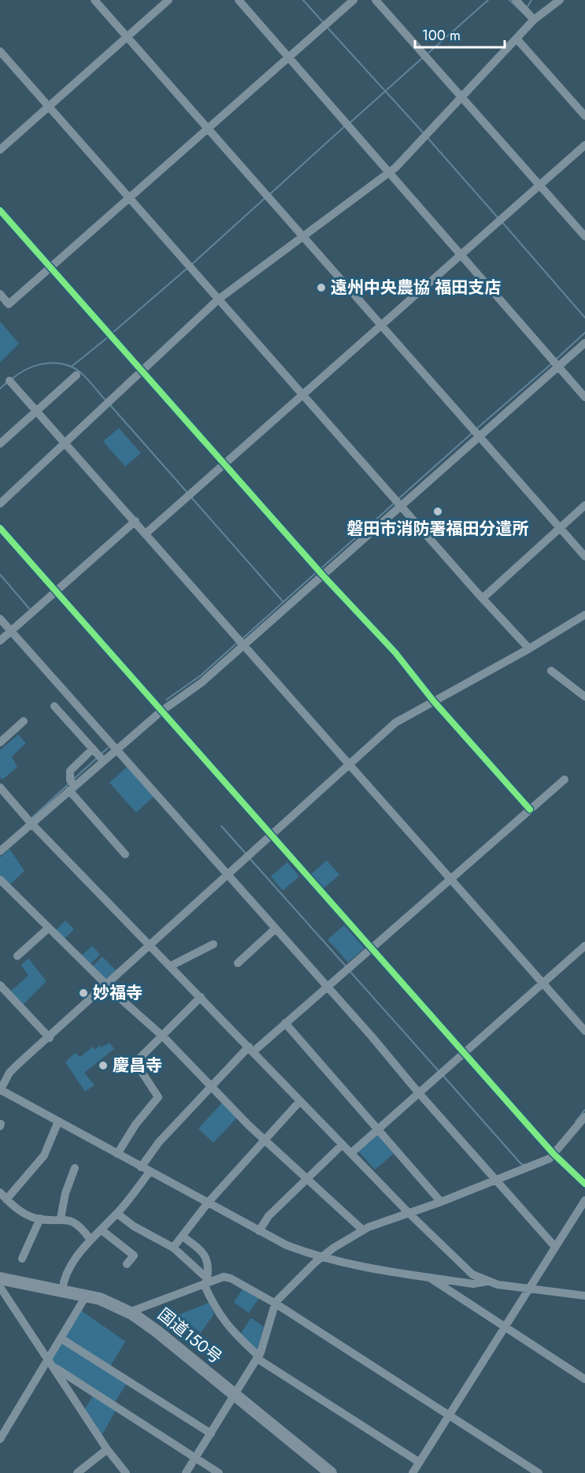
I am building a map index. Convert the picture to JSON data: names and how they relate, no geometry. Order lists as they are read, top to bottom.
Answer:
{
  "streets": {
    "highway": ["国道150号"]
  },
  "places": [
    "遠州中央農協 福田支店",
    "磐田市消防署福田分遣所",
    "妙福寺",
    "慶昌寺"
  ],
  "scale_bar": "100 m"
}
